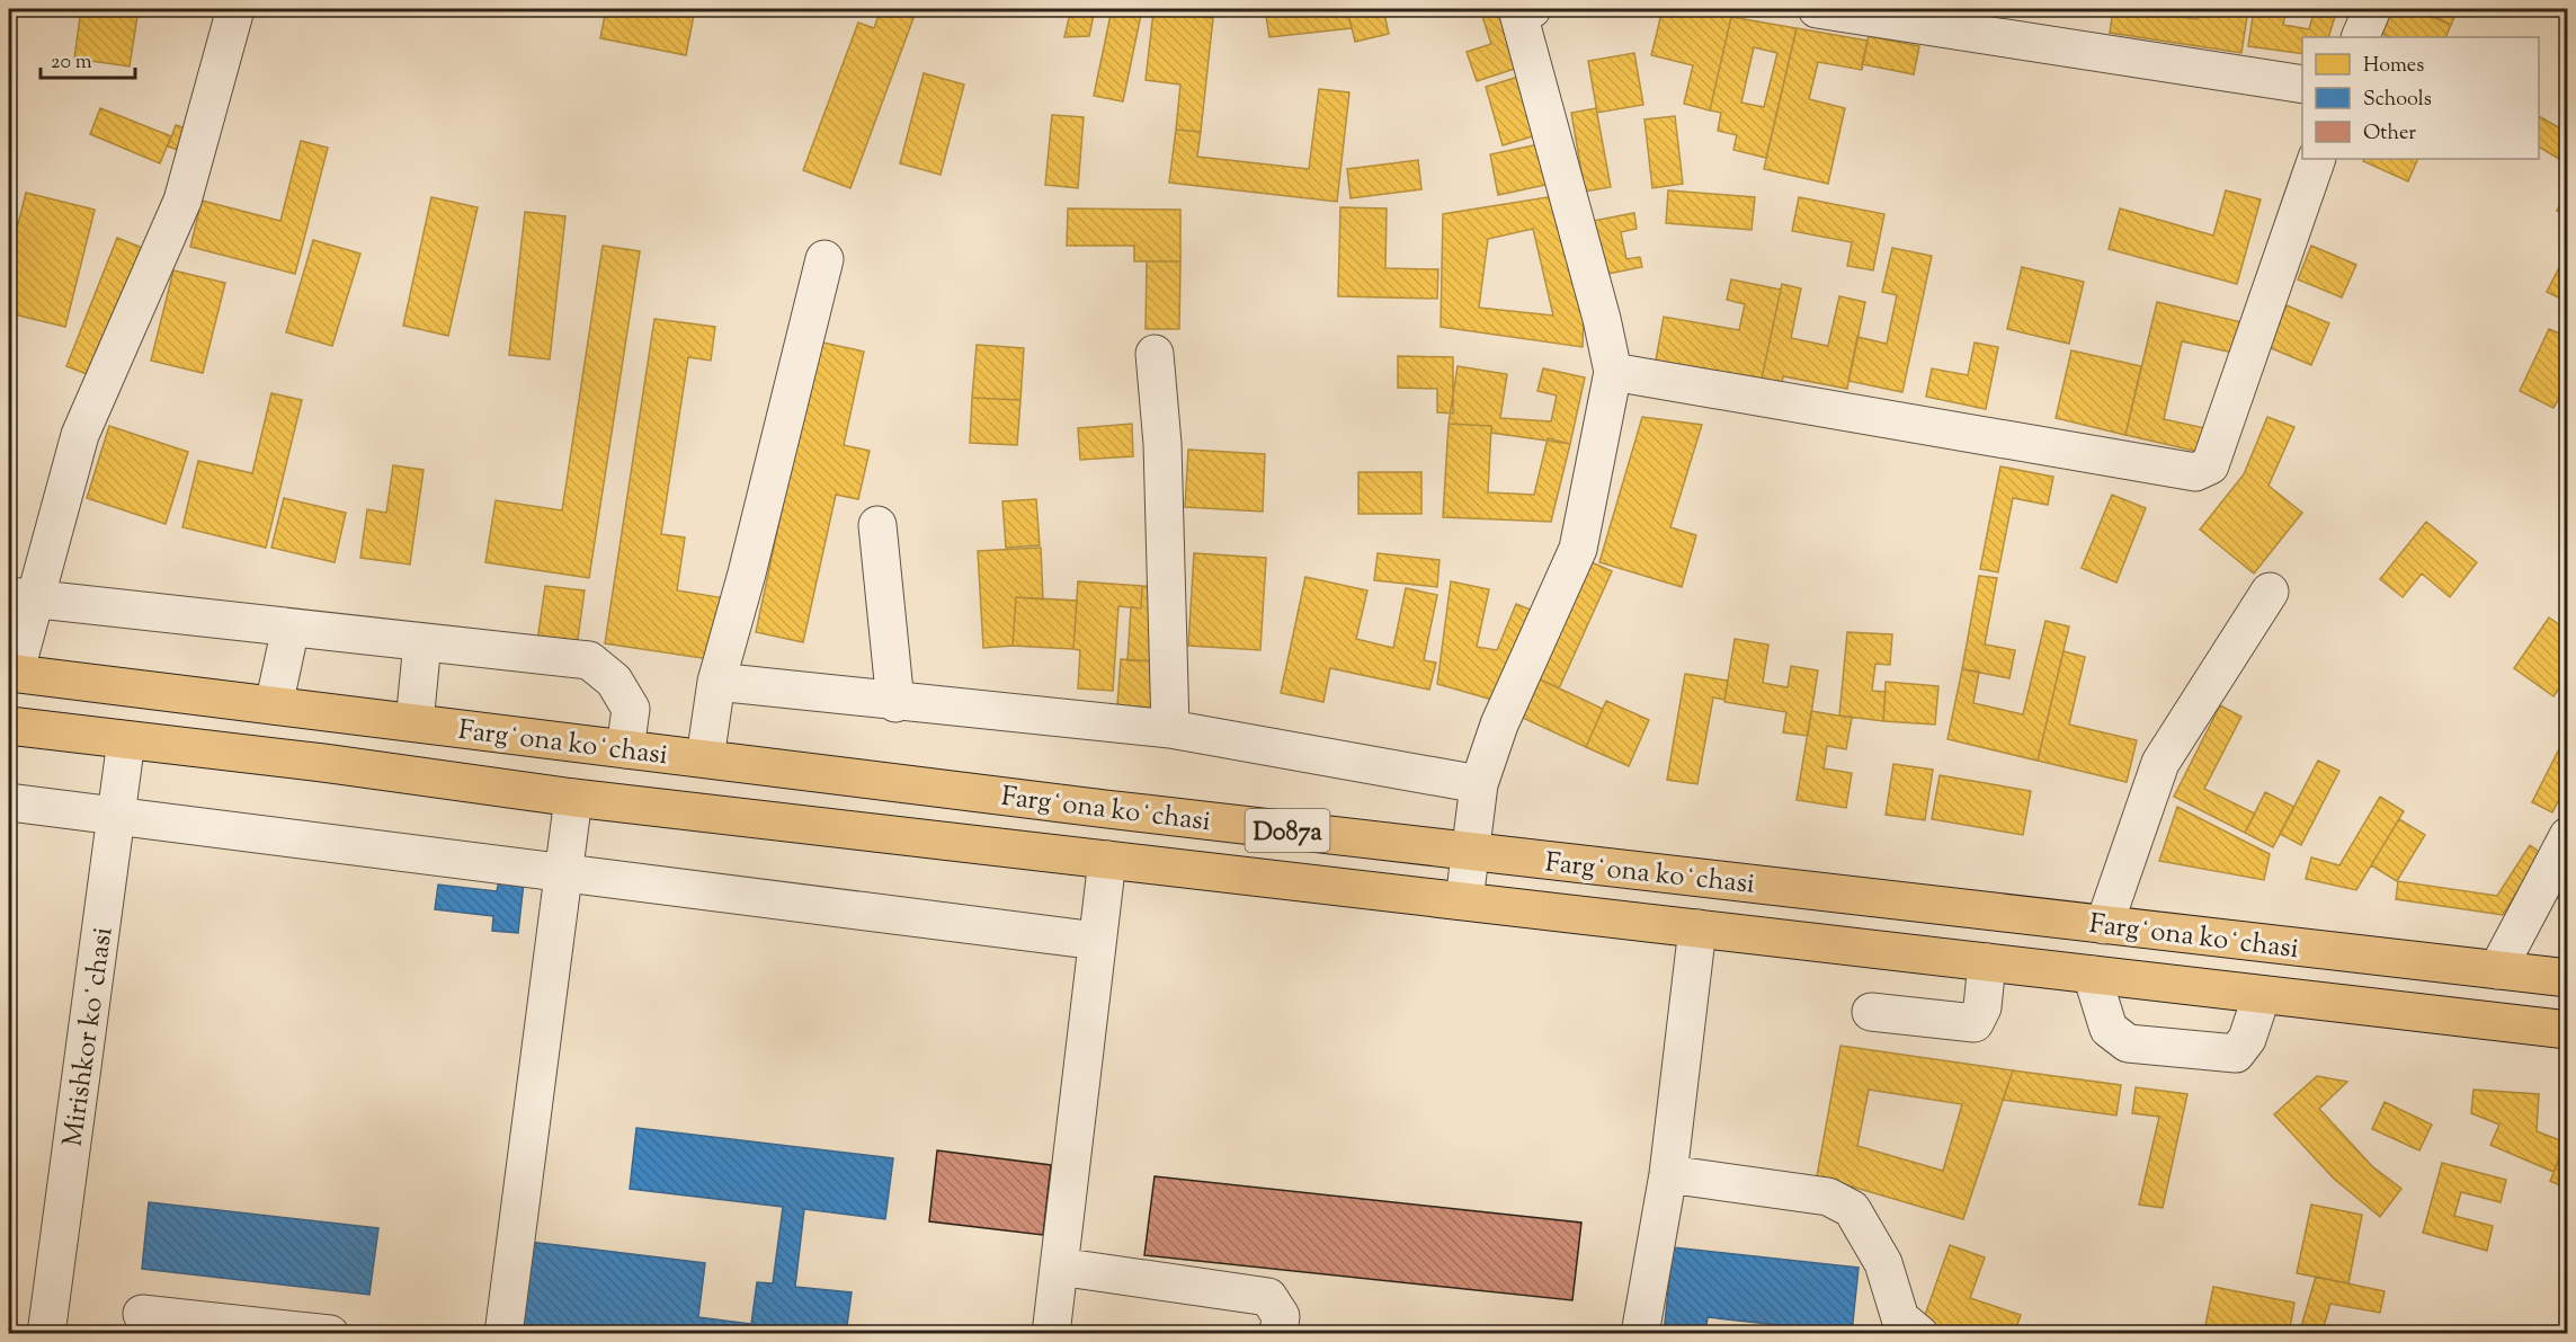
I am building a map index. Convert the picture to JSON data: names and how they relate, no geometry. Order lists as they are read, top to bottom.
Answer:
{
  "streets": {
    "main road": ["Fargʻona koʻchasi", "D087a"],
    "street": ["Mirishkor koʻchasi"]
  },
  "crossings": [
    ["Fargʻona koʻchasi", "Mirishkor koʻchasi"]
  ],
  "legend": ["Homes", "Schools", "Other"],
  "scale_bar": "20 m"
}
